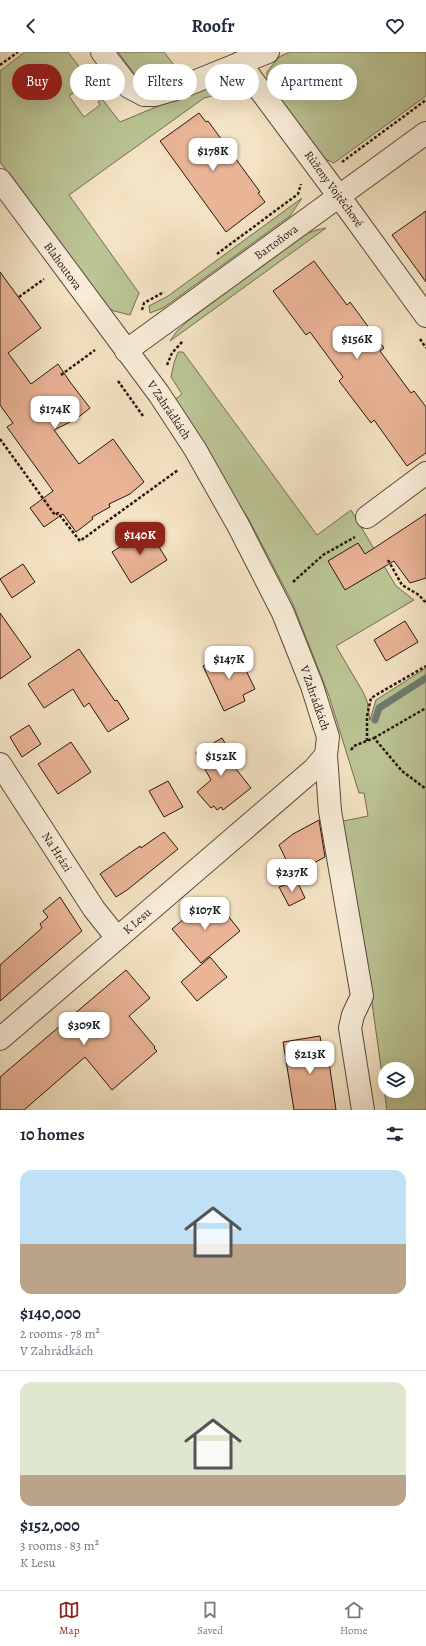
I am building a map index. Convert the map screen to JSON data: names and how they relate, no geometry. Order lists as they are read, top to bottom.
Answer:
{
  "streets": {
    "street": [
      "Růženy Vojtěchové",
      "Bartoňova",
      "Blahoutova",
      "V Zahrádkách",
      "Na Hrázi",
      "K Lesu"
    ]
  },
  "crossings": [
    ["Růženy Vojtěchové", "Bartoňova"],
    ["Bartoňova", "Blahoutova"],
    ["Bartoňova", "V Zahrádkách"],
    ["Blahoutova", "V Zahrádkách"],
    ["V Zahrádkách", "K Lesu"],
    ["Na Hrázi", "K Lesu"]
  ],
  "page": {
    "header": "Roofr",
    "chip": [
      "Buy",
      "Rent",
      "Filters",
      "New",
      "Apartment"
    ],
    "price": [
      "$178K",
      "$156K",
      "$174K",
      "$140K",
      "$147K",
      "$152K",
      "$237K",
      "$107K",
      "$309K",
      "$213K"
    ],
    "heading": "10 homes",
    "list": [
      {
        "name": "$140,000",
        "note": "2 rooms · 78 m² · V Zahrádkách"
      },
      {
        "name": "$152,000",
        "note": "3 rooms · 83 m² · K Lesu"
      }
    ],
    "tabs": ["Map", "Saved", "Home"]
  }
}
